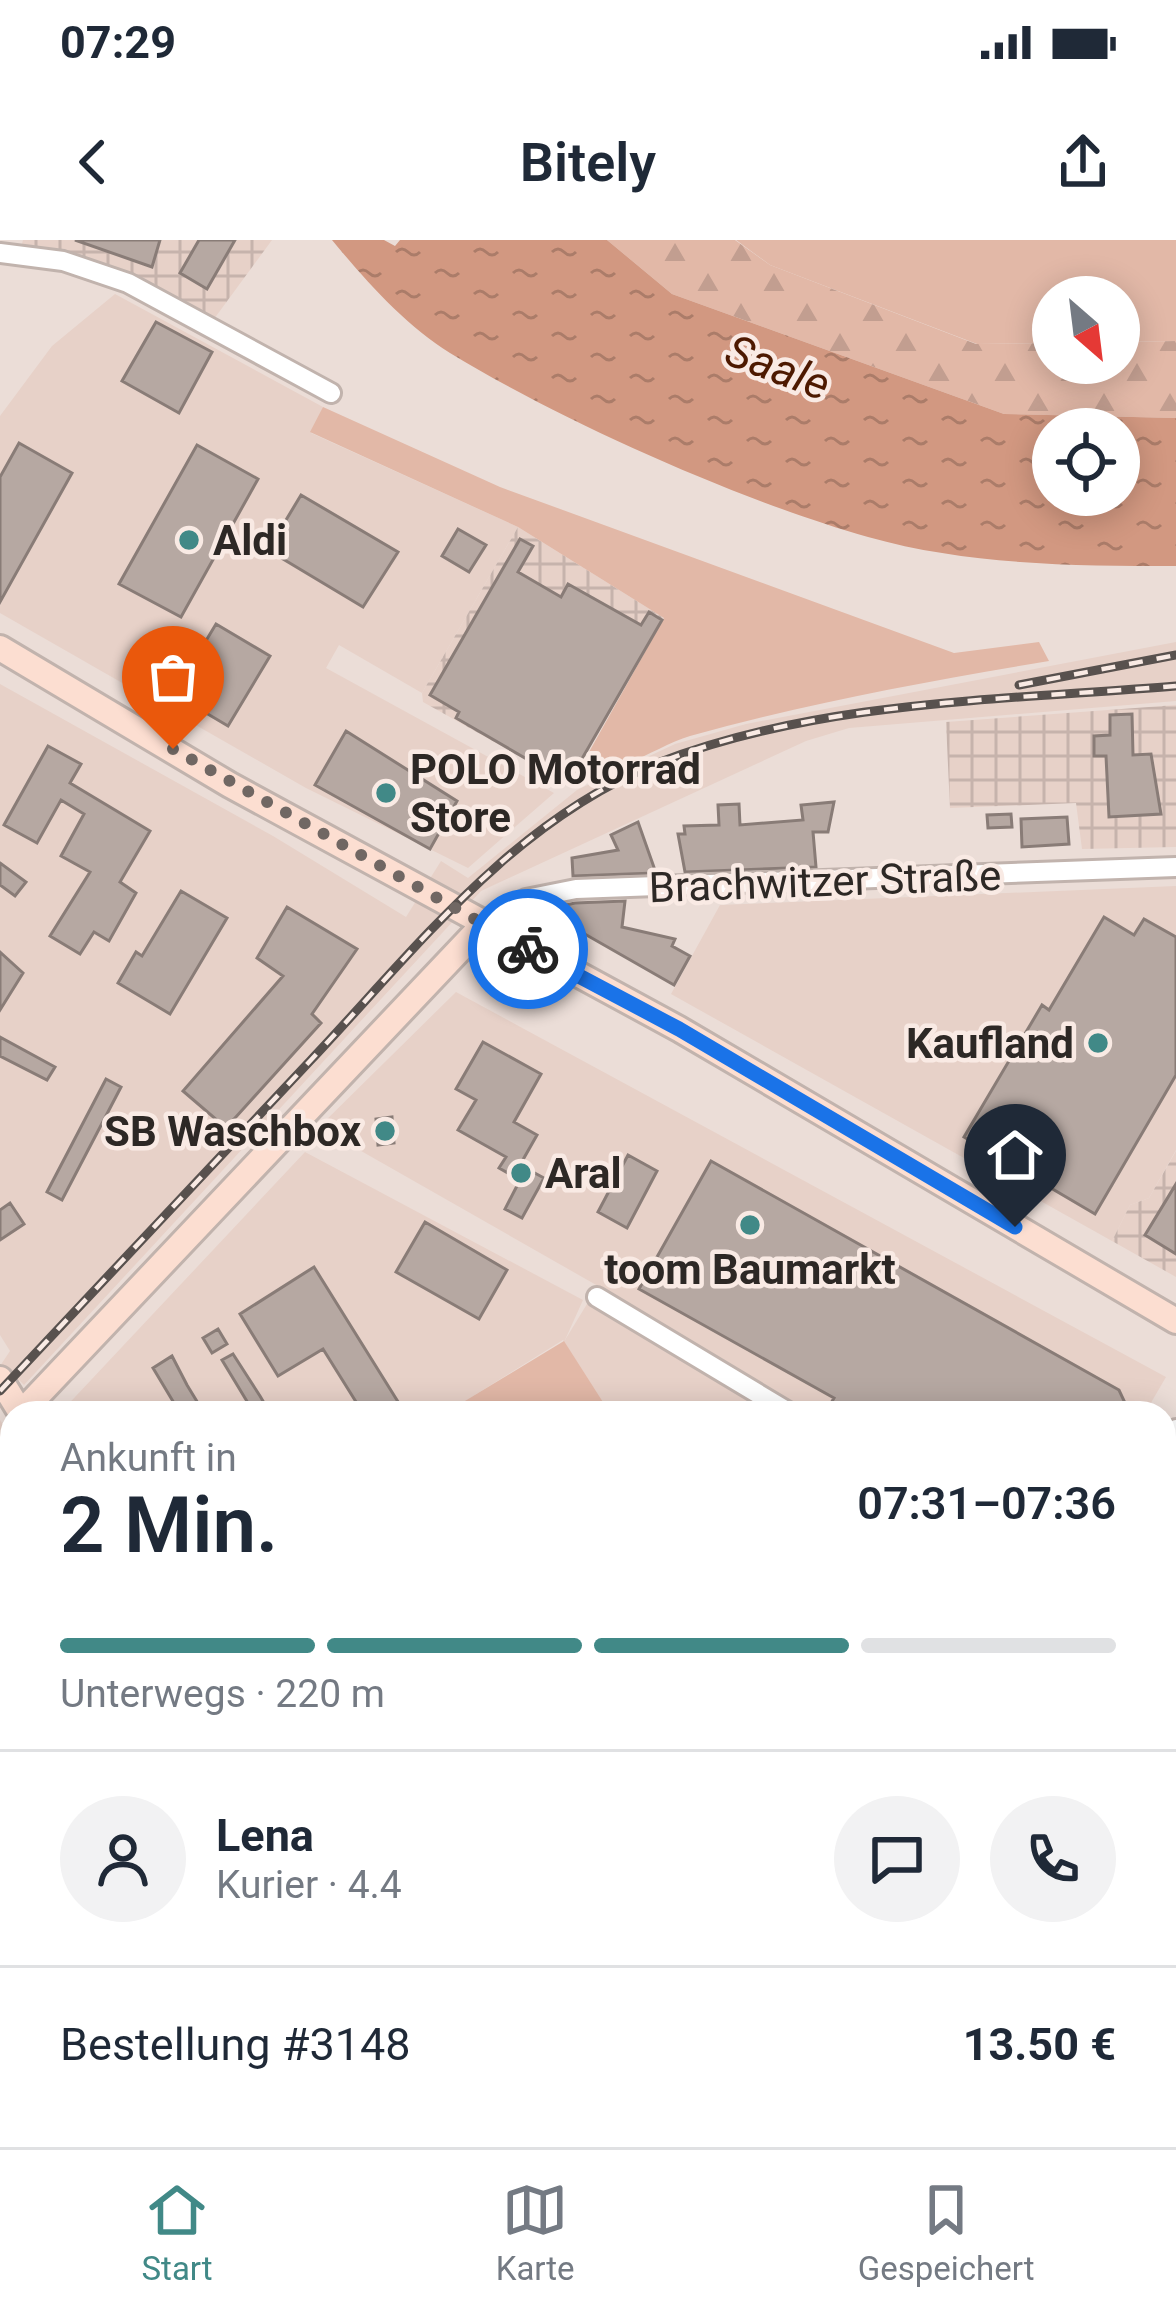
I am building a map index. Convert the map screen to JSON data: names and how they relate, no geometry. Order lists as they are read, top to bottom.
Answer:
{
  "streets": {
    "street": ["Brachwitzer Straße"]
  },
  "water": ["Saale"],
  "places": [
    "Aldi",
    "POLO Motorrad Store",
    "Kaufland",
    "SB Waschbox",
    "Aral",
    "toom Baumarkt"
  ],
  "north": "bottom right",
  "page": {
    "status": "07:29",
    "header": "Bitely",
    "heading": ["2 Min.", "Ankunft in", "07:31–07:36"],
    "panel": [
      "Lena",
      "Kurier · 4.4",
      "Bestellung #3148",
      "13.50 €"
    ],
    "bar": "Unterwegs · 220 m",
    "tabs": ["Start", "Karte", "Gespeichert"]
  }
}
